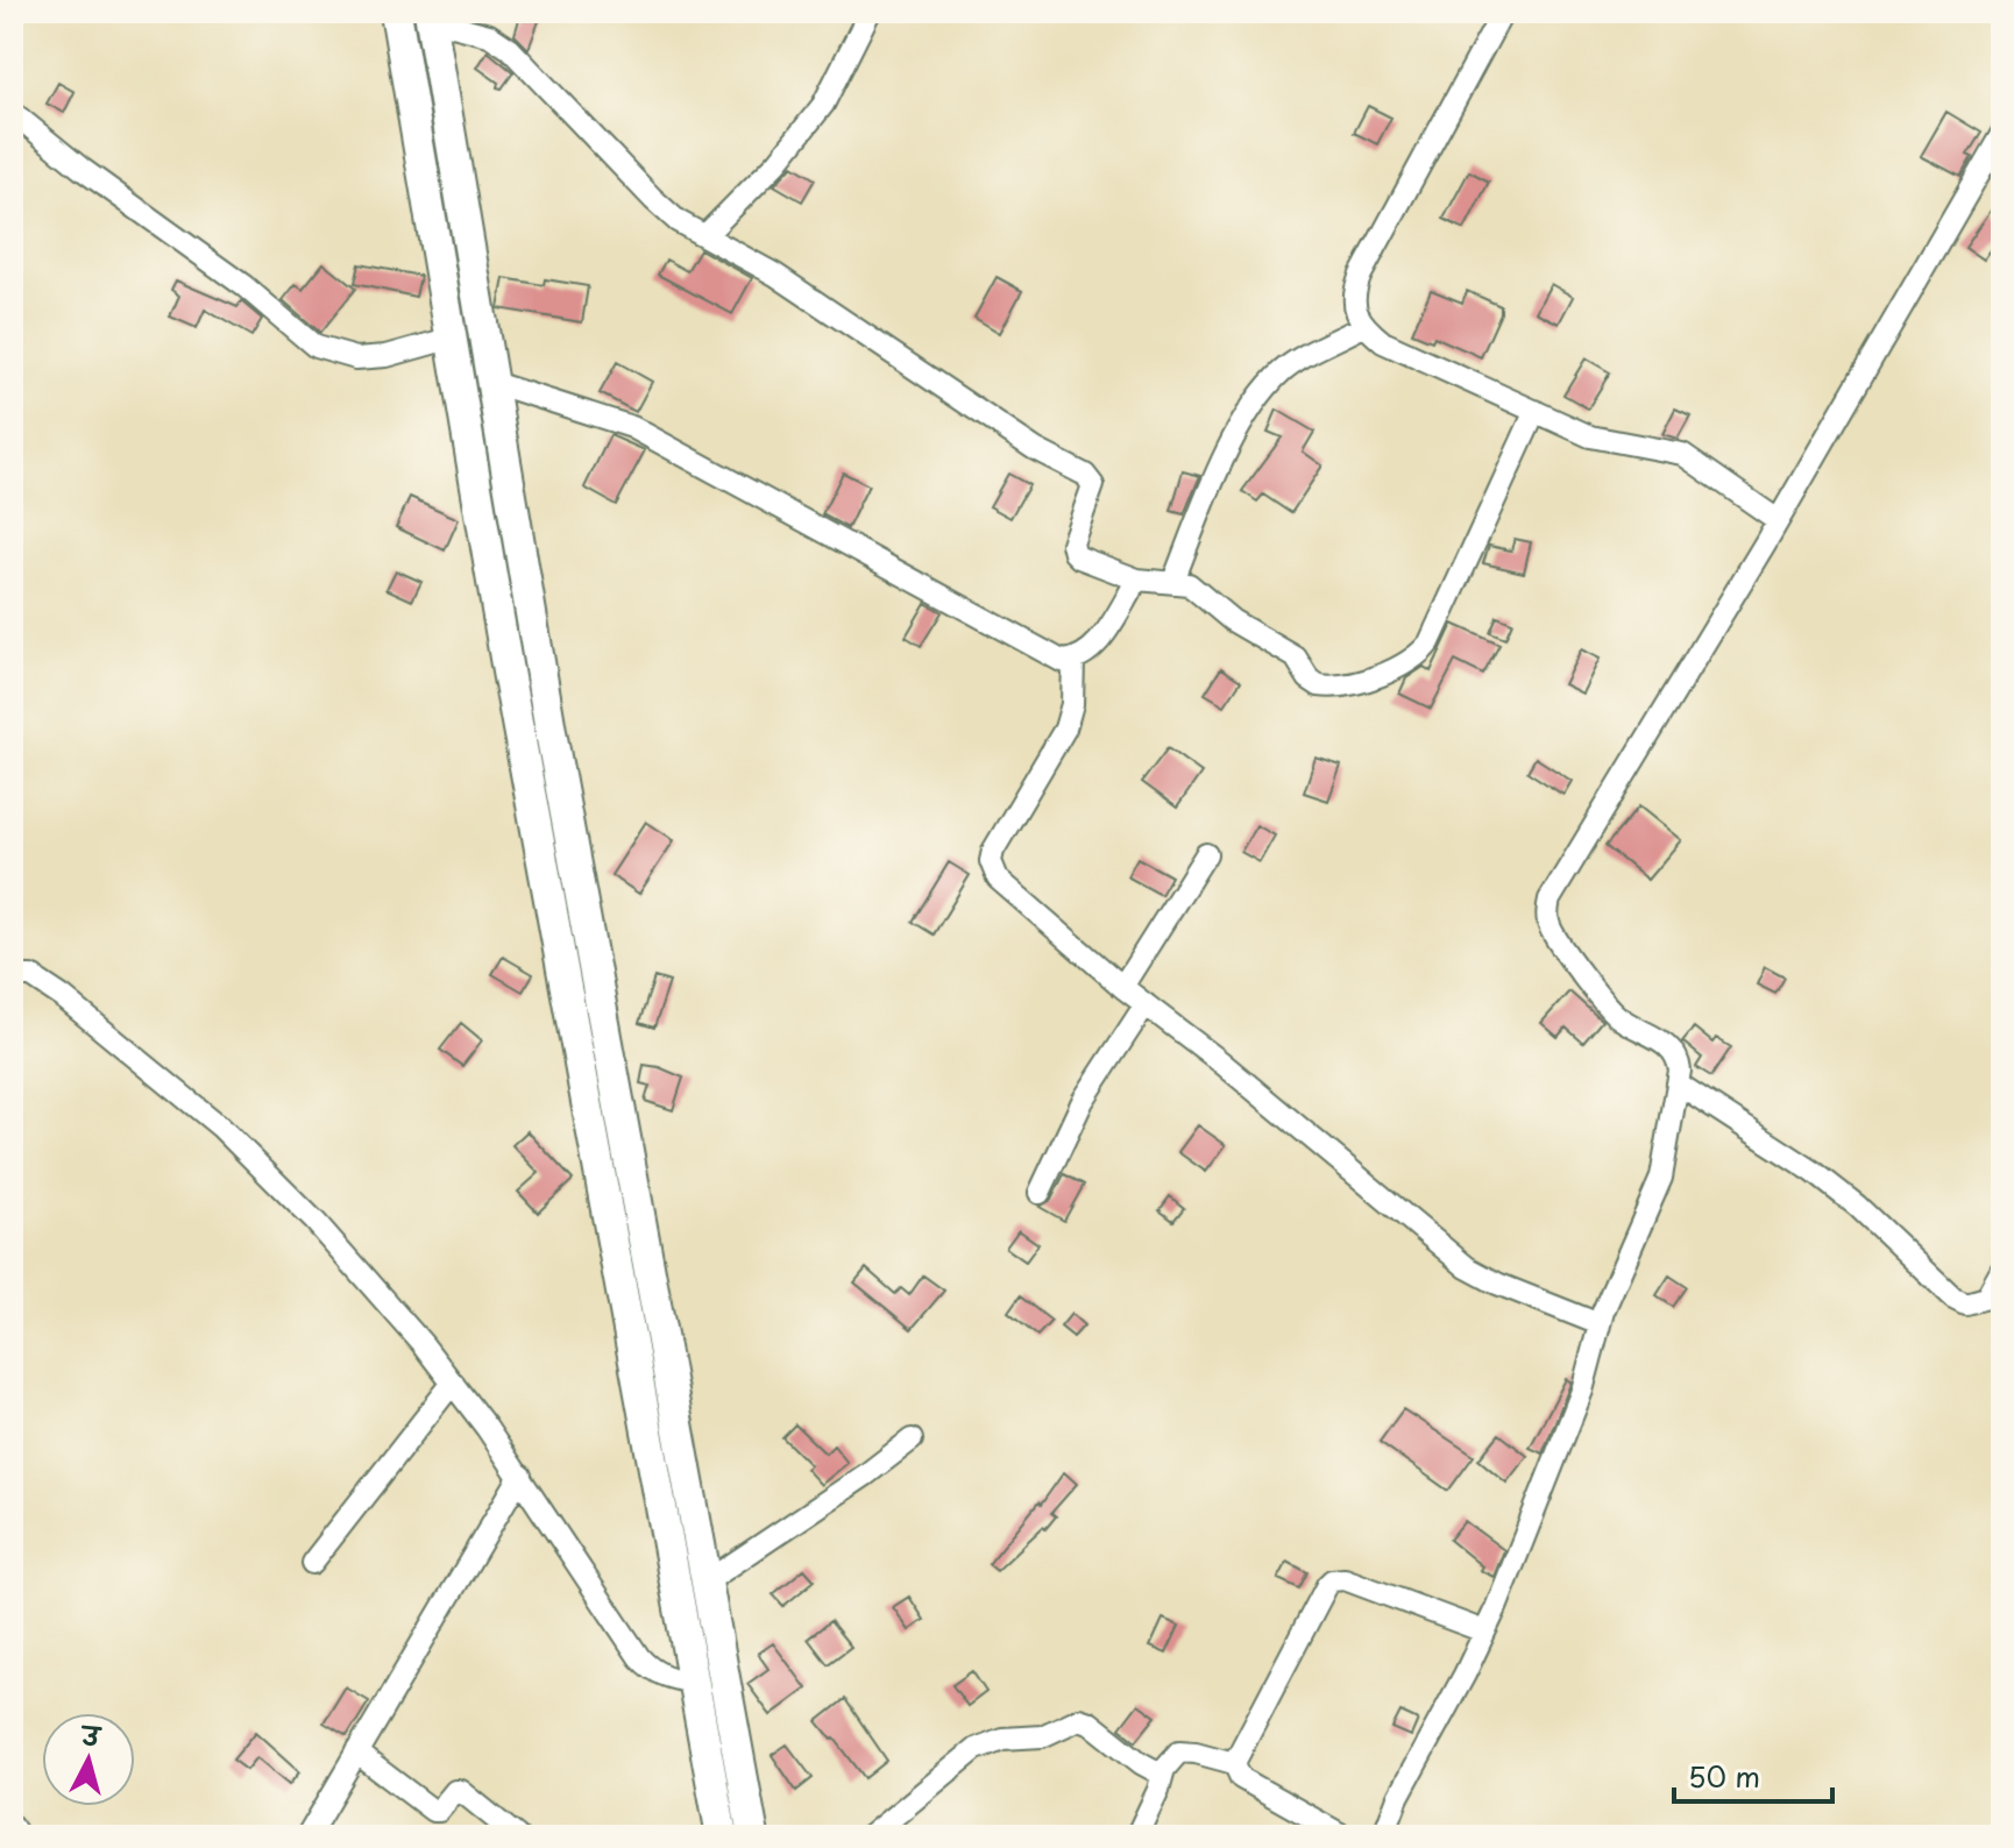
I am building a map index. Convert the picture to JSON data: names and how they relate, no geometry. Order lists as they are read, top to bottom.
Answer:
{
  "scale_bar": "50 m",
  "north": "top"
}
